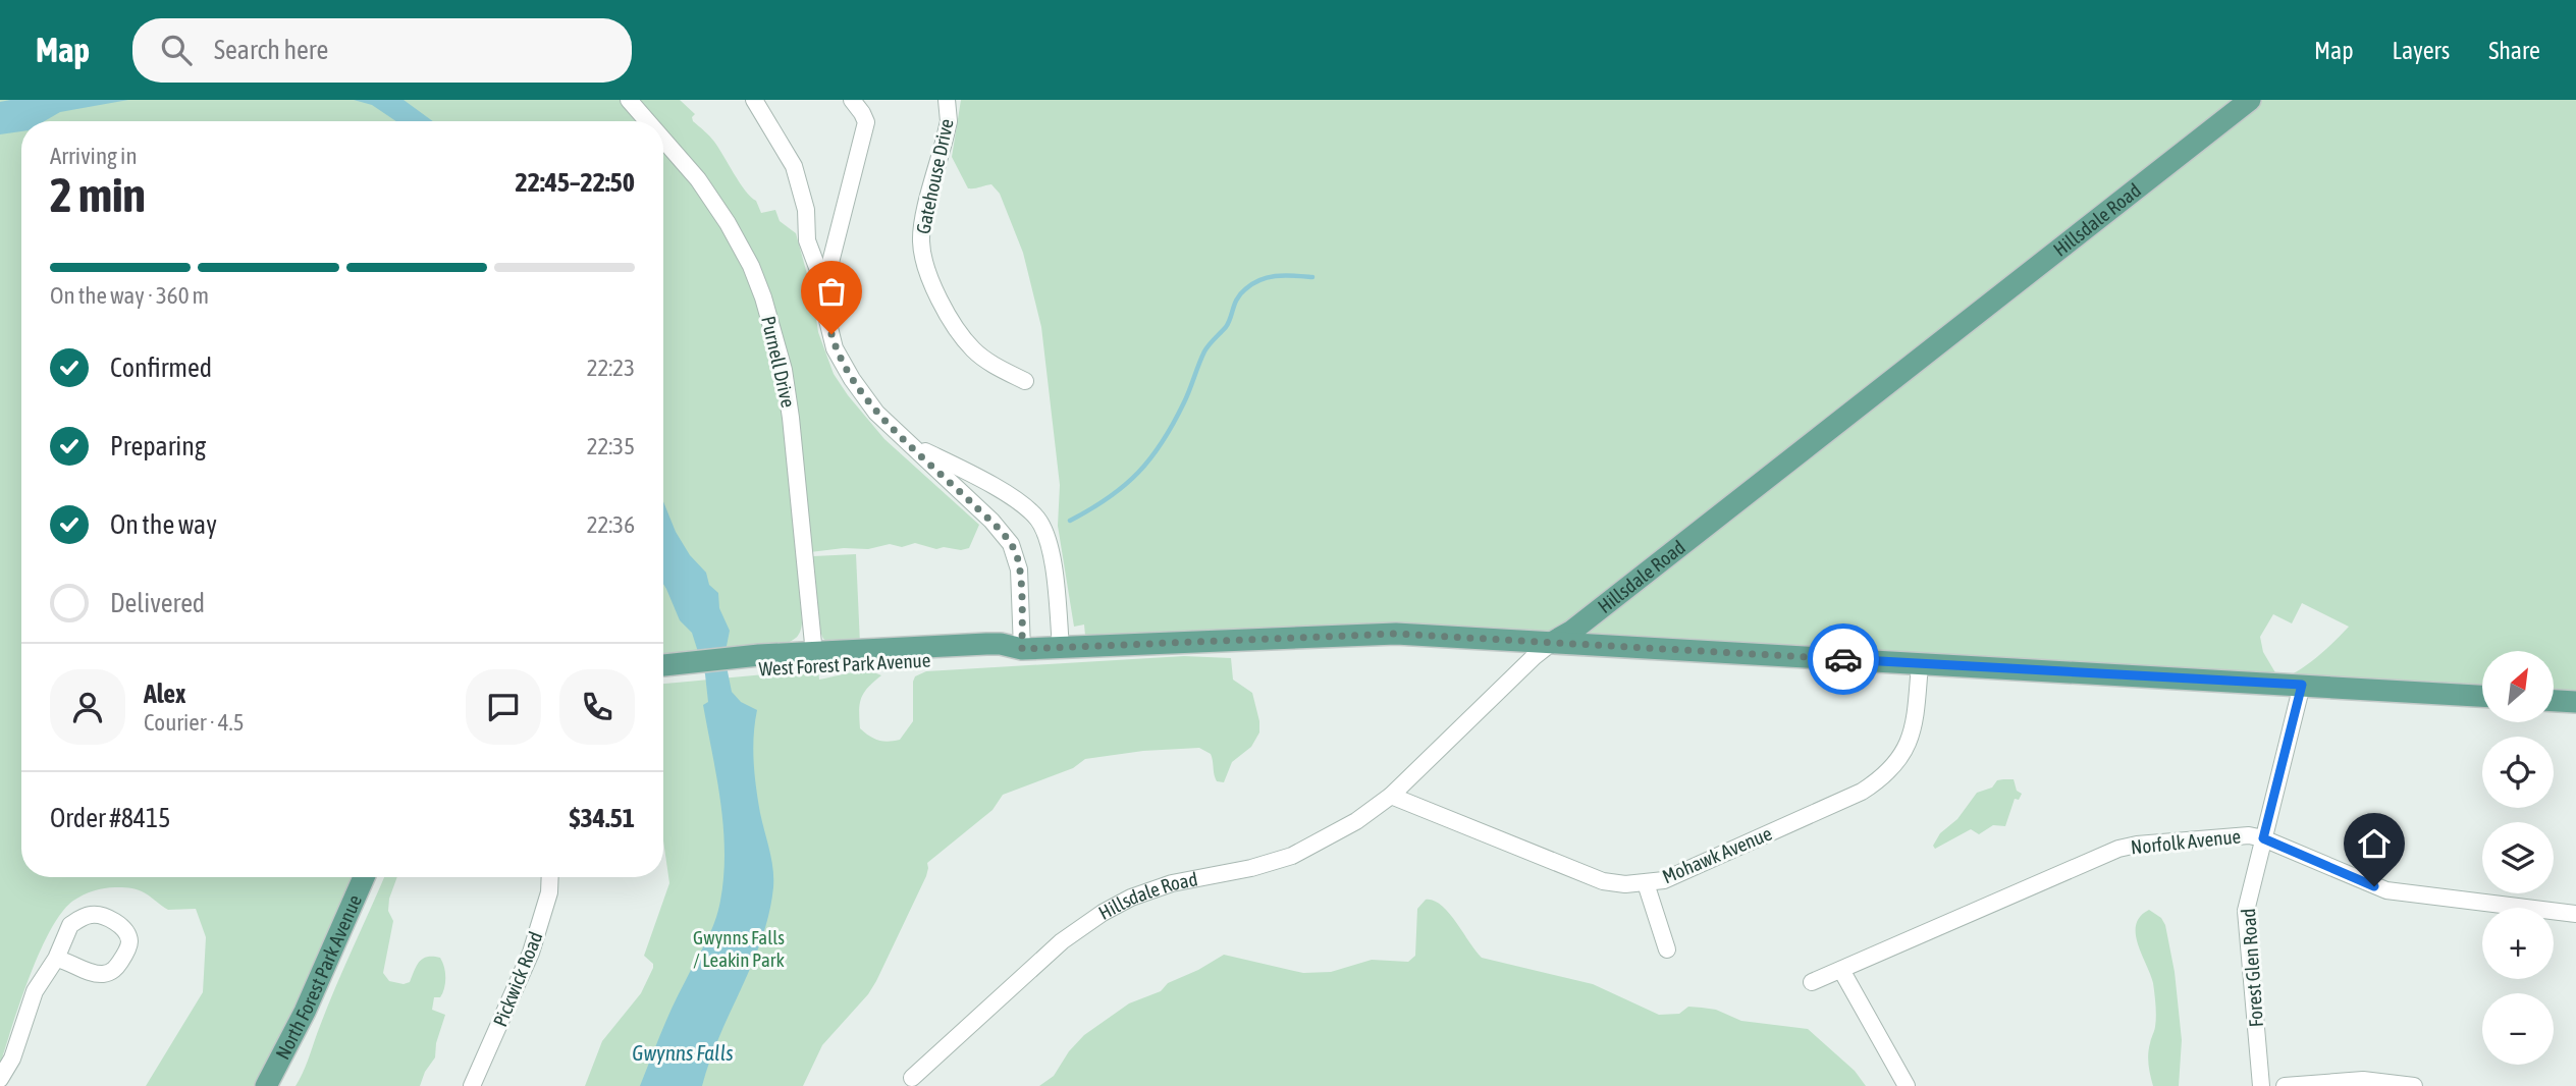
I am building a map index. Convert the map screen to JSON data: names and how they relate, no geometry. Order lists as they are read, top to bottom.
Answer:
{
  "streets": {
    "main road": ["Hillsdale Road", "West Forest Park Avenue", "North Forest Park Avenue"],
    "street": [
      "Gatehouse Drive",
      "Purnell Drive",
      "Norfolk Avenue",
      "Mohawk Avenue",
      "Forest Glen Road",
      "Pickwick Road"
    ]
  },
  "crossings": [
    ["Hillsdale Road", "West Forest Park Avenue"],
    ["Hillsdale Road", "Mohawk Avenue"],
    ["Purnell Drive", "West Forest Park Avenue"],
    ["West Forest Park Avenue", "Mohawk Avenue"],
    ["West Forest Park Avenue", "Forest Glen Road"],
    ["Norfolk Avenue", "Forest Glen Road"]
  ],
  "water": ["Gwynns Falls"],
  "parks": ["Gwynns Falls / Leakin Park"],
  "north": "top right",
  "page": {
    "header": "Map",
    "search": "Search here",
    "nav": ["Map", "Layers", "Share"],
    "heading": ["2 min", "Arriving in", "22:45–22:50"],
    "panel": [
      "Alex",
      "Courier · 4.5",
      "Order #8415",
      "$34.51"
    ],
    "bar": "On the way · 360 m",
    "list": [
      ["Confirmed", "22:23"],
      ["Preparing", "22:35"],
      ["On the way", "22:36"],
      "Delivered"
    ],
    "map_buttons": ["+", "−"]
  }
}
